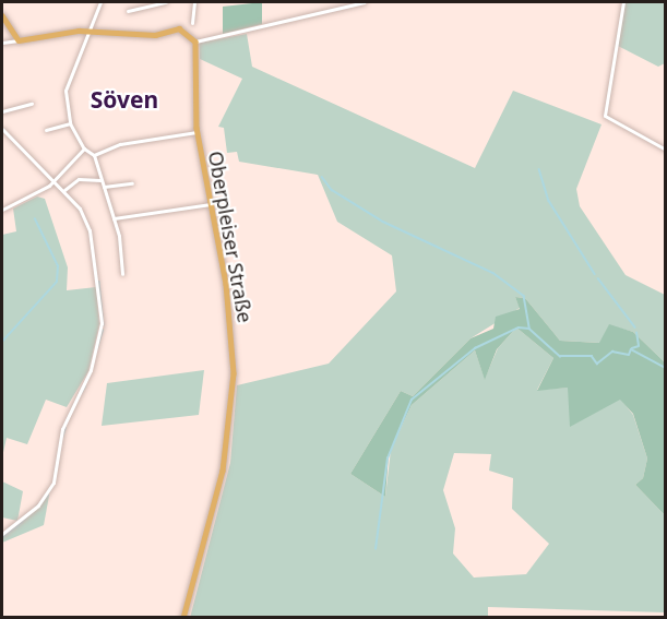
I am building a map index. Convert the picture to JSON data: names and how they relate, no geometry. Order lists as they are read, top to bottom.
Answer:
{
  "streets": {
    "main road": ["Oberpleiser Straße"]
  },
  "districts": ["Söven"]
}
